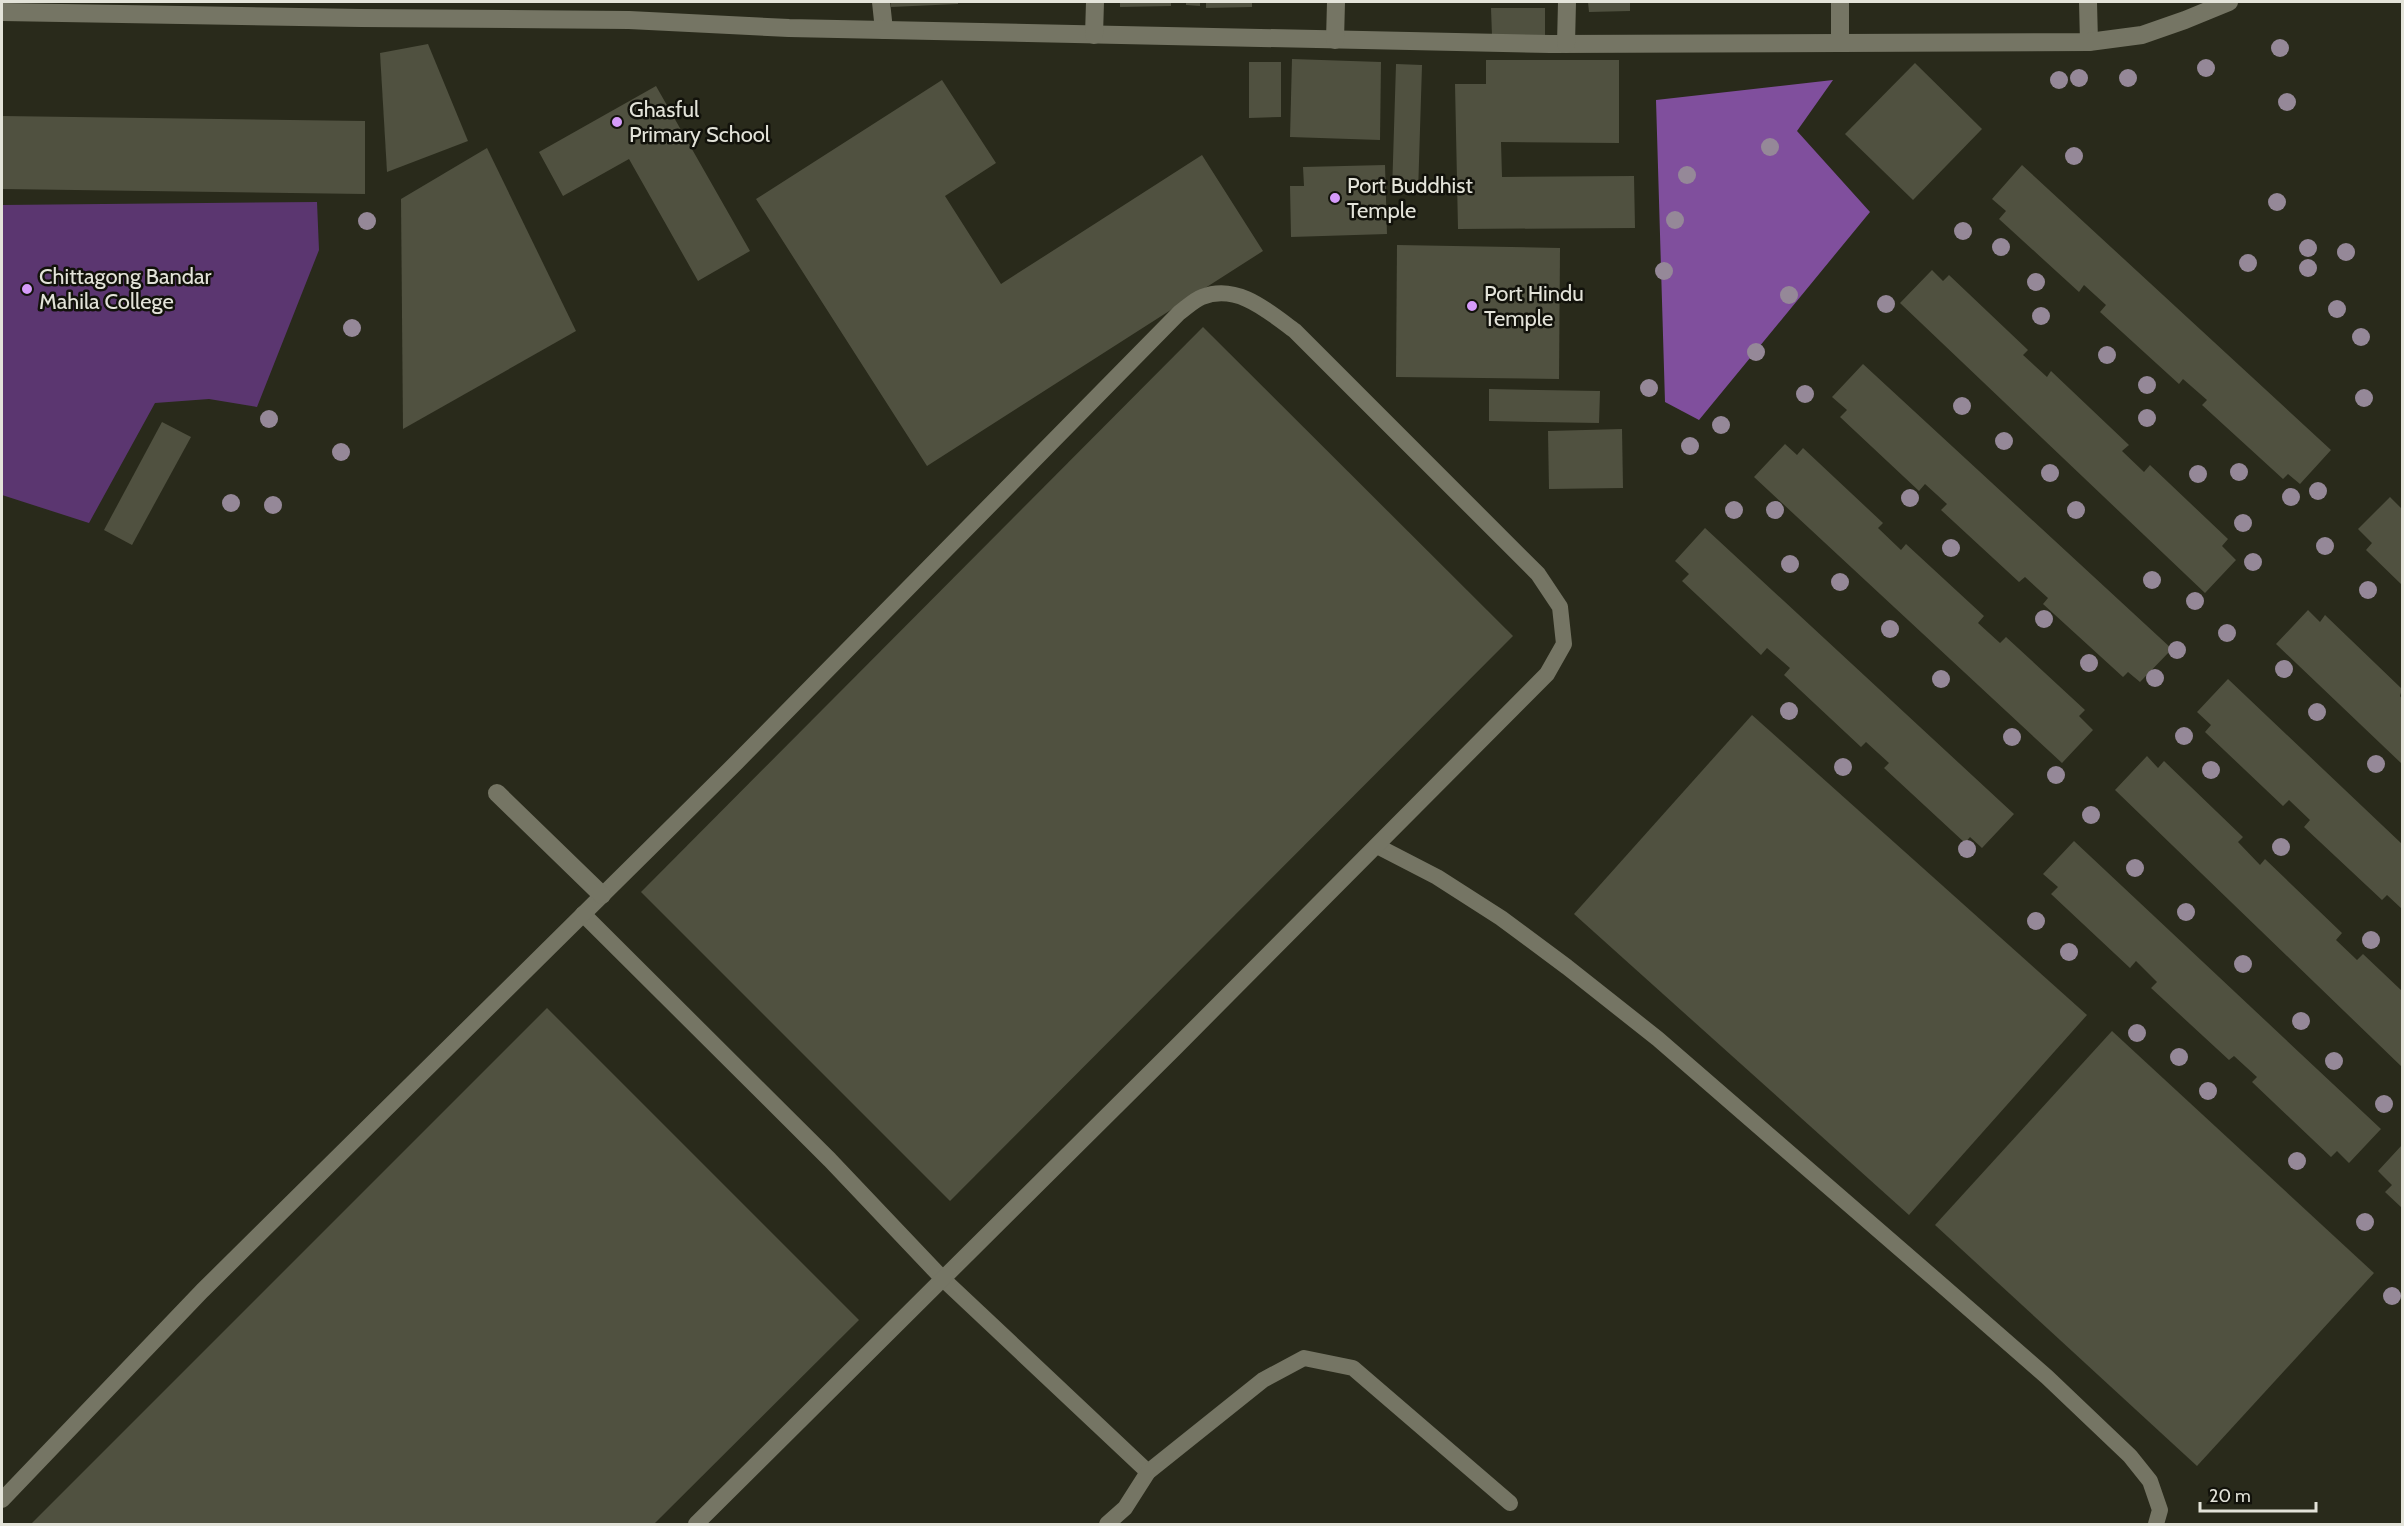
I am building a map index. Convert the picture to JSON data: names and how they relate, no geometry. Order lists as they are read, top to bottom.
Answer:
{
  "places": [
    "Ghasful Primary School",
    "Port Buddhist Temple",
    "Chittagong Bandar Mahila College",
    "Port Hindu Temple"
  ],
  "scale_bar": "20 m"
}
